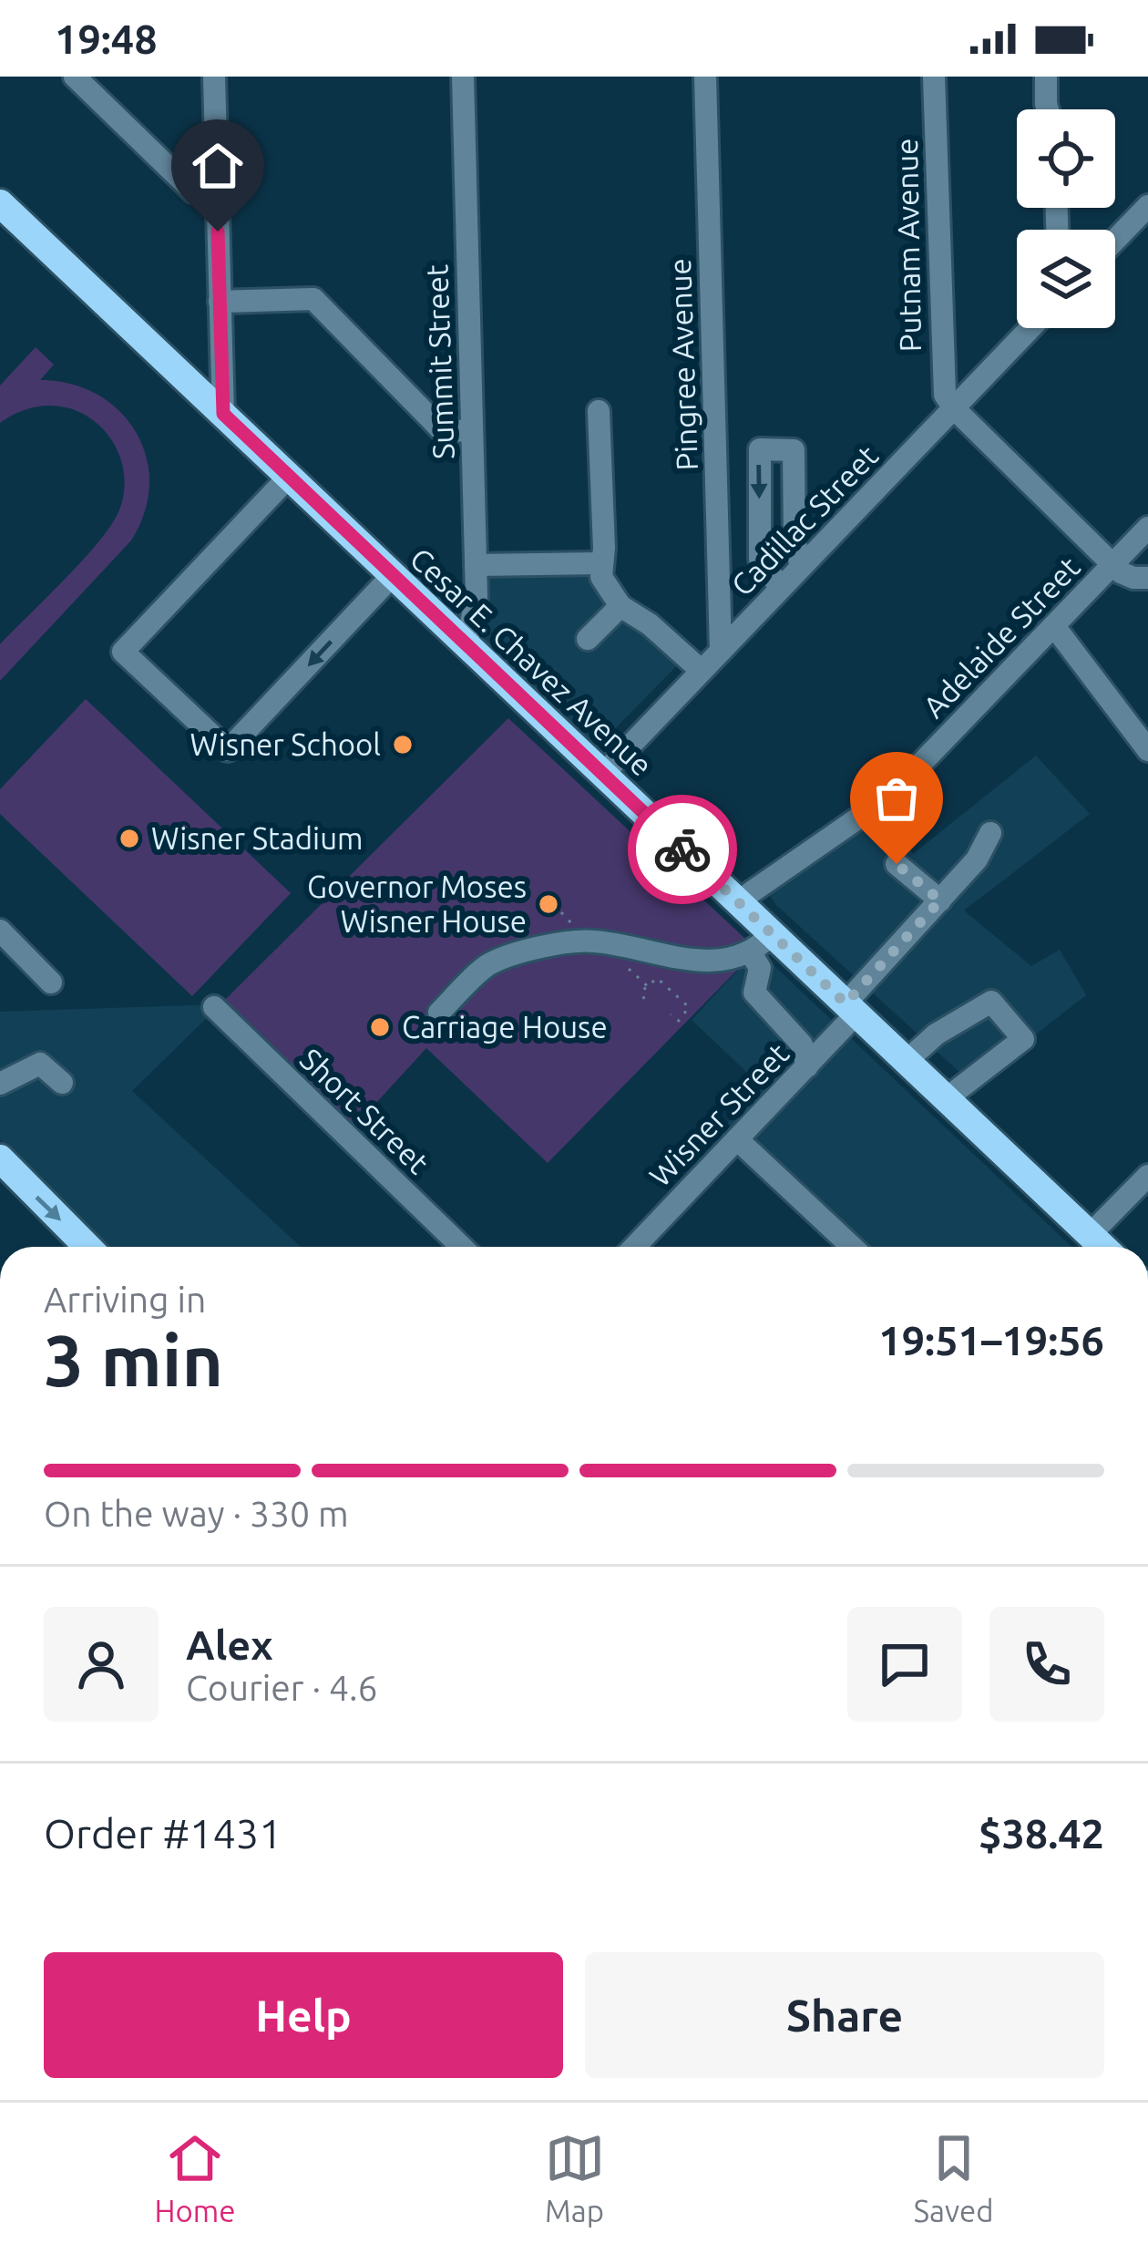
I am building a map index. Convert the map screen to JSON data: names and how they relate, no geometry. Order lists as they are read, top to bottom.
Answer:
{
  "streets": {
    "main road": ["Cesar E. Chavez Avenue"],
    "street": [
      "Putnam Avenue",
      "Summit Street",
      "Pingree Avenue",
      "Cadillac Street",
      "Adelaide Street",
      "Short Street",
      "Wisner Street"
    ]
  },
  "crossings": [
    ["Putnam Avenue", "Cadillac Street"],
    ["Summit Street", "Cesar E. Chavez Avenue"],
    ["Pingree Avenue", "Cadillac Street"],
    ["Cadillac Street", "Cesar E. Chavez Avenue"],
    ["Adelaide Street", "Cesar E. Chavez Avenue"],
    ["Cesar E. Chavez Avenue", "Wisner Street"]
  ],
  "places": [
    "Wisner School",
    "Wisner Stadium",
    "Governor Moses Wisner House",
    "Carriage House"
  ],
  "page": {
    "status": "19:48",
    "heading": ["3 min", "Arriving in", "19:51–19:56"],
    "panel": [
      "Alex",
      "Courier · 4.6",
      "Order #1431",
      "$38.42"
    ],
    "bar": "On the way · 330 m",
    "buttons": ["Help", "Share"],
    "tabs": ["Home", "Map", "Saved"]
  }
}
